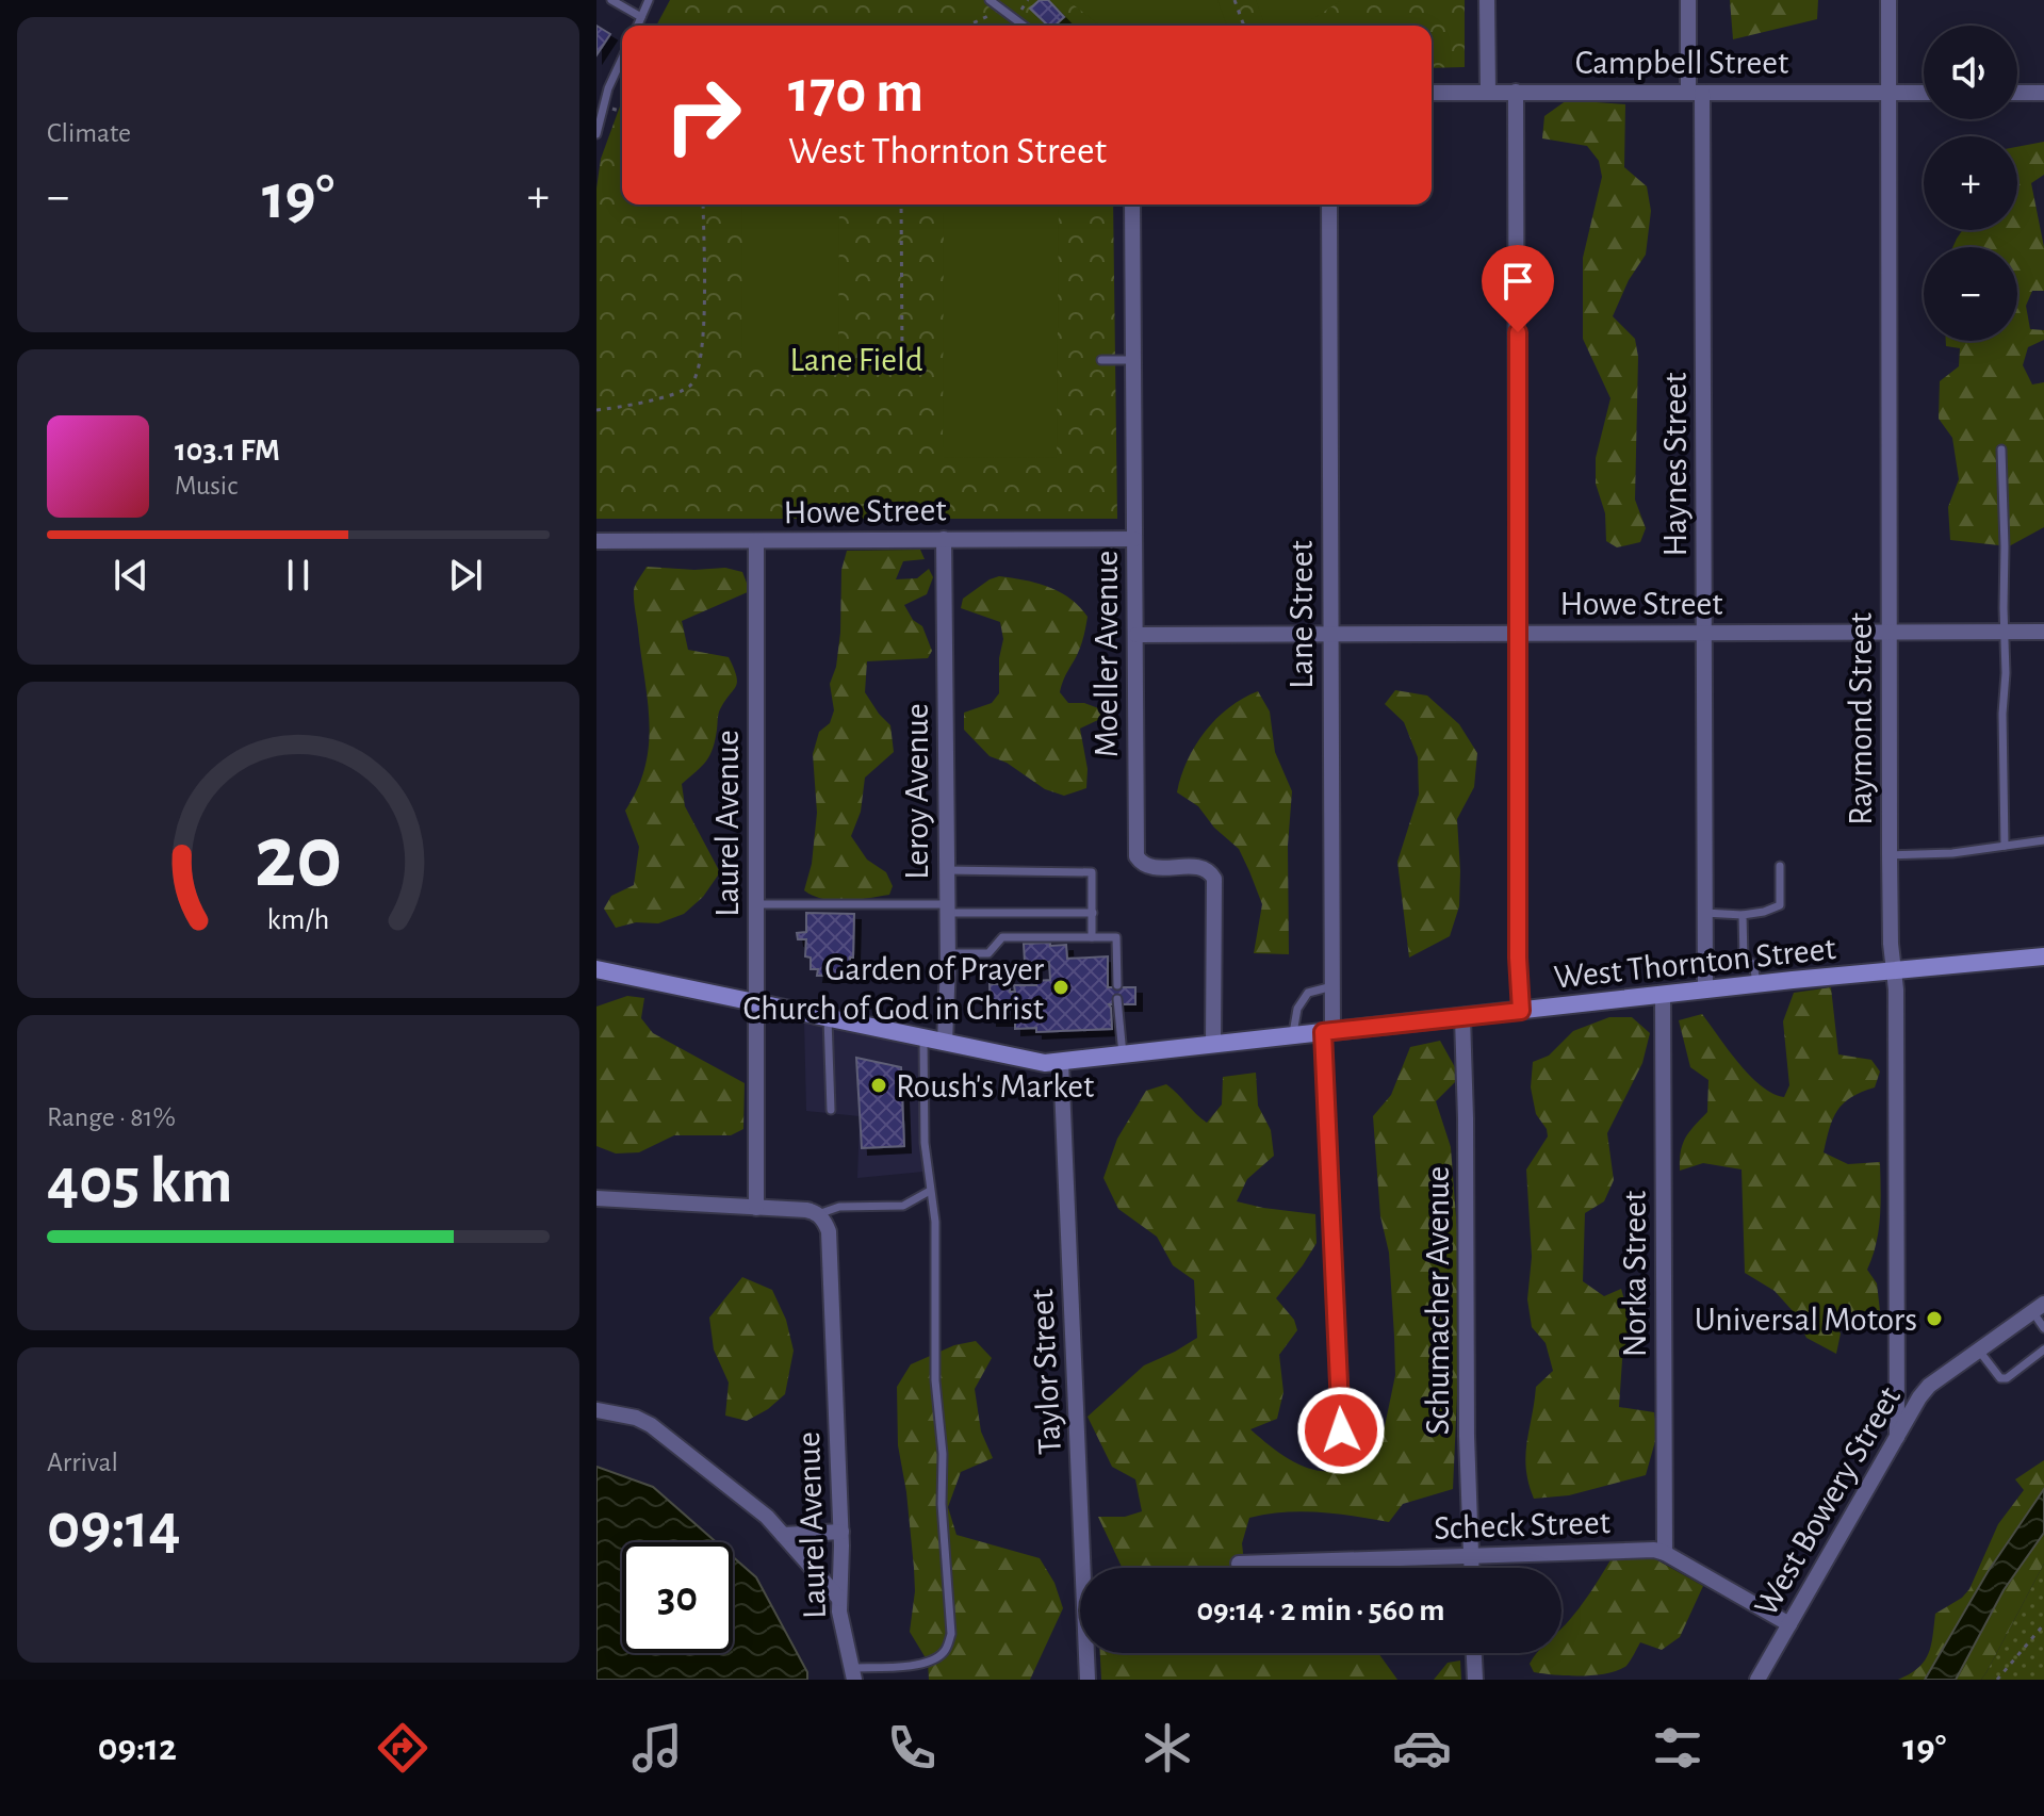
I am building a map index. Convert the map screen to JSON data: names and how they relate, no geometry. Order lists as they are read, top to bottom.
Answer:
{
  "streets": {
    "main road": ["West Thornton Street"],
    "street": [
      "Campbell Street",
      "Haynes Street",
      "Howe Street",
      "Lane Street",
      "Moeller Avenue",
      "Raymond Street",
      "Leroy Avenue",
      "Laurel Avenue",
      "Norka Street",
      "Schumacher Avenue",
      "Taylor Street",
      "West Bowery Street",
      "Scheck Street"
    ]
  },
  "crossings": [
    ["Campbell Street", "Haynes Street"],
    ["Campbell Street", "Raymond Street"],
    ["Haynes Street", "Howe Street"],
    ["Haynes Street", "West Thornton Street"],
    ["Howe Street", "Lane Street"],
    ["Howe Street", "Moeller Avenue"],
    ["Howe Street", "Raymond Street"],
    ["Howe Street", "Leroy Avenue"],
    ["Howe Street", "Laurel Avenue"],
    ["Lane Street", "West Thornton Street"],
    ["Moeller Avenue", "West Thornton Street"],
    ["Raymond Street", "West Thornton Street"],
    ["Raymond Street", "West Bowery Street"],
    ["Leroy Avenue", "West Thornton Street"],
    ["Laurel Avenue", "West Thornton Street"],
    ["West Thornton Street", "Norka Street"],
    ["West Thornton Street", "Schumacher Avenue"],
    ["West Thornton Street", "Taylor Street"],
    ["Norka Street", "Scheck Street"],
    ["Schumacher Avenue", "Scheck Street"],
    ["West Bowery Street", "Scheck Street"]
  ],
  "parks": ["Lane Field"],
  "places": ["Garden of Prayer Church of God in Christ", "Roush's Market", "Universal Motors"],
  "page": {
    "tile": [
      "Climate",
      ["Range · 81%", "405 km"],
      ["Arrival", "09:14"]
    ],
    "map_buttons": ["+", "−"],
    "turn": ["170 m", "West Thornton Street"],
    "heat": ["−", "19°", "+"],
    "song": ["103.1 FM", "Music"],
    "limit": "30",
    "trip": "09:14 · 2 min · 560 m",
    "tabs": ["09:12", "19°"],
    "gauge": ["20", "km/h"]
  }
}
